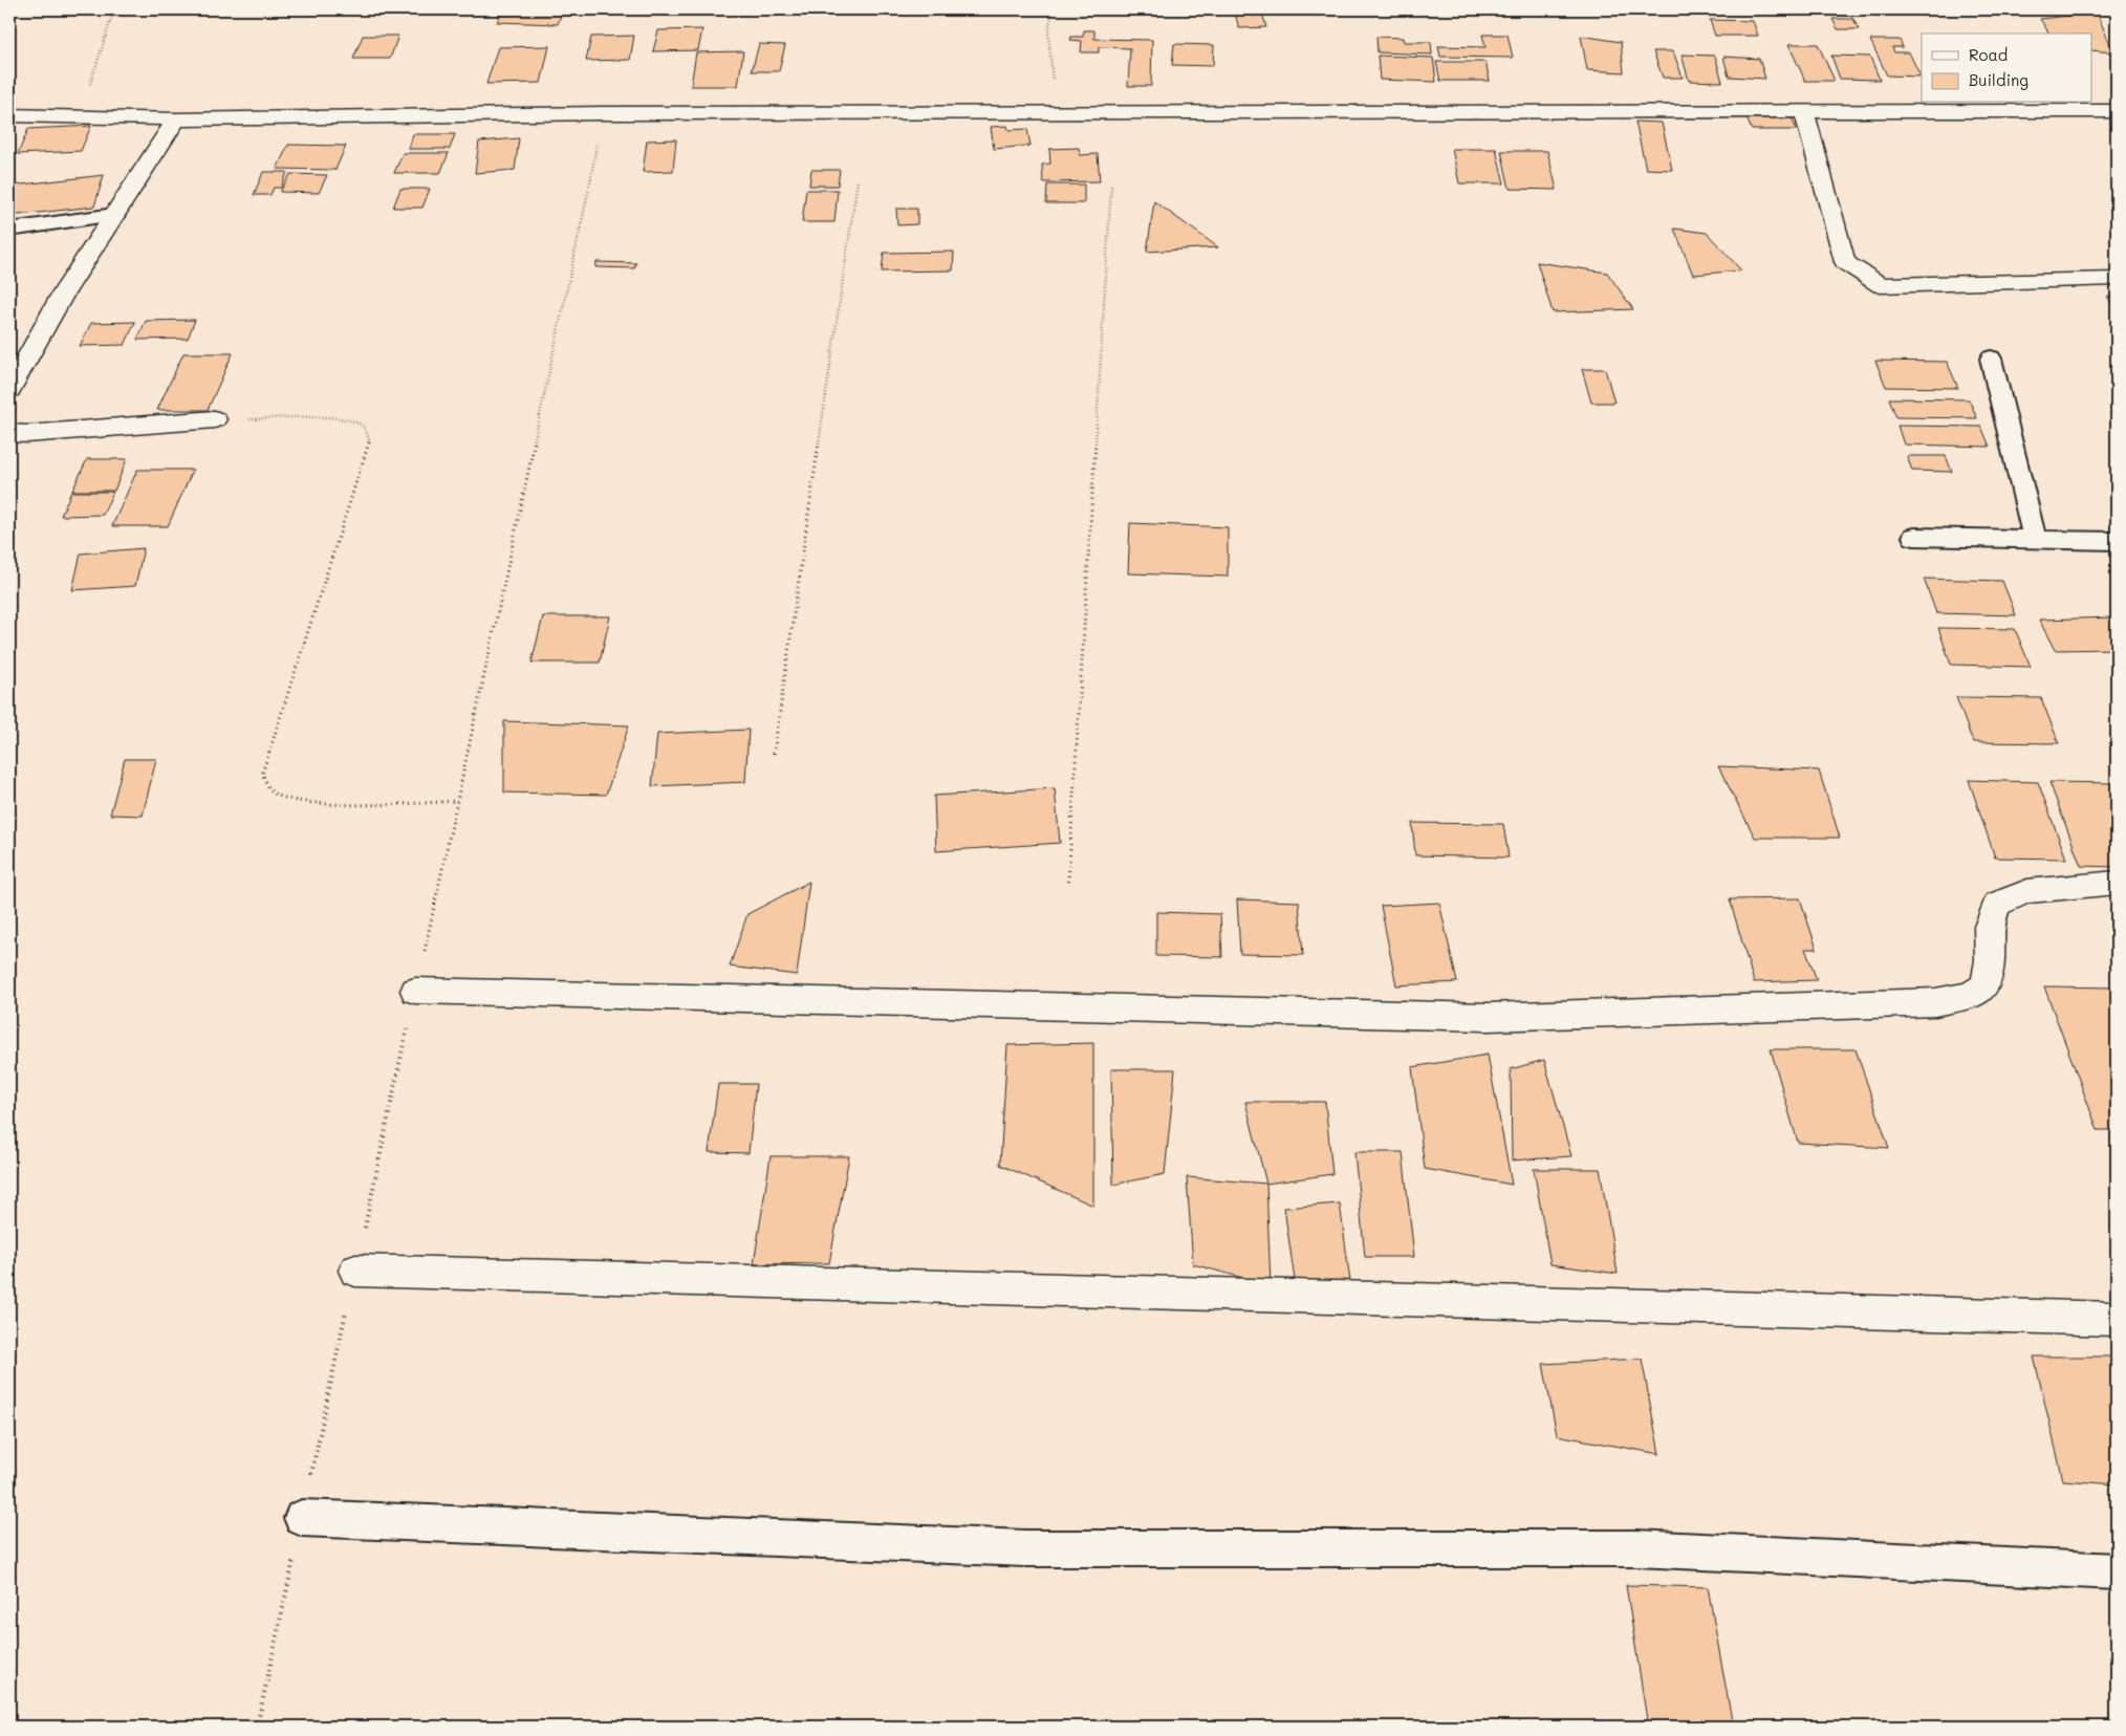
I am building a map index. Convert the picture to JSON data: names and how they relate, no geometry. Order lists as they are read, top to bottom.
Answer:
{
  "legend": ["Road", "Building"]
}
